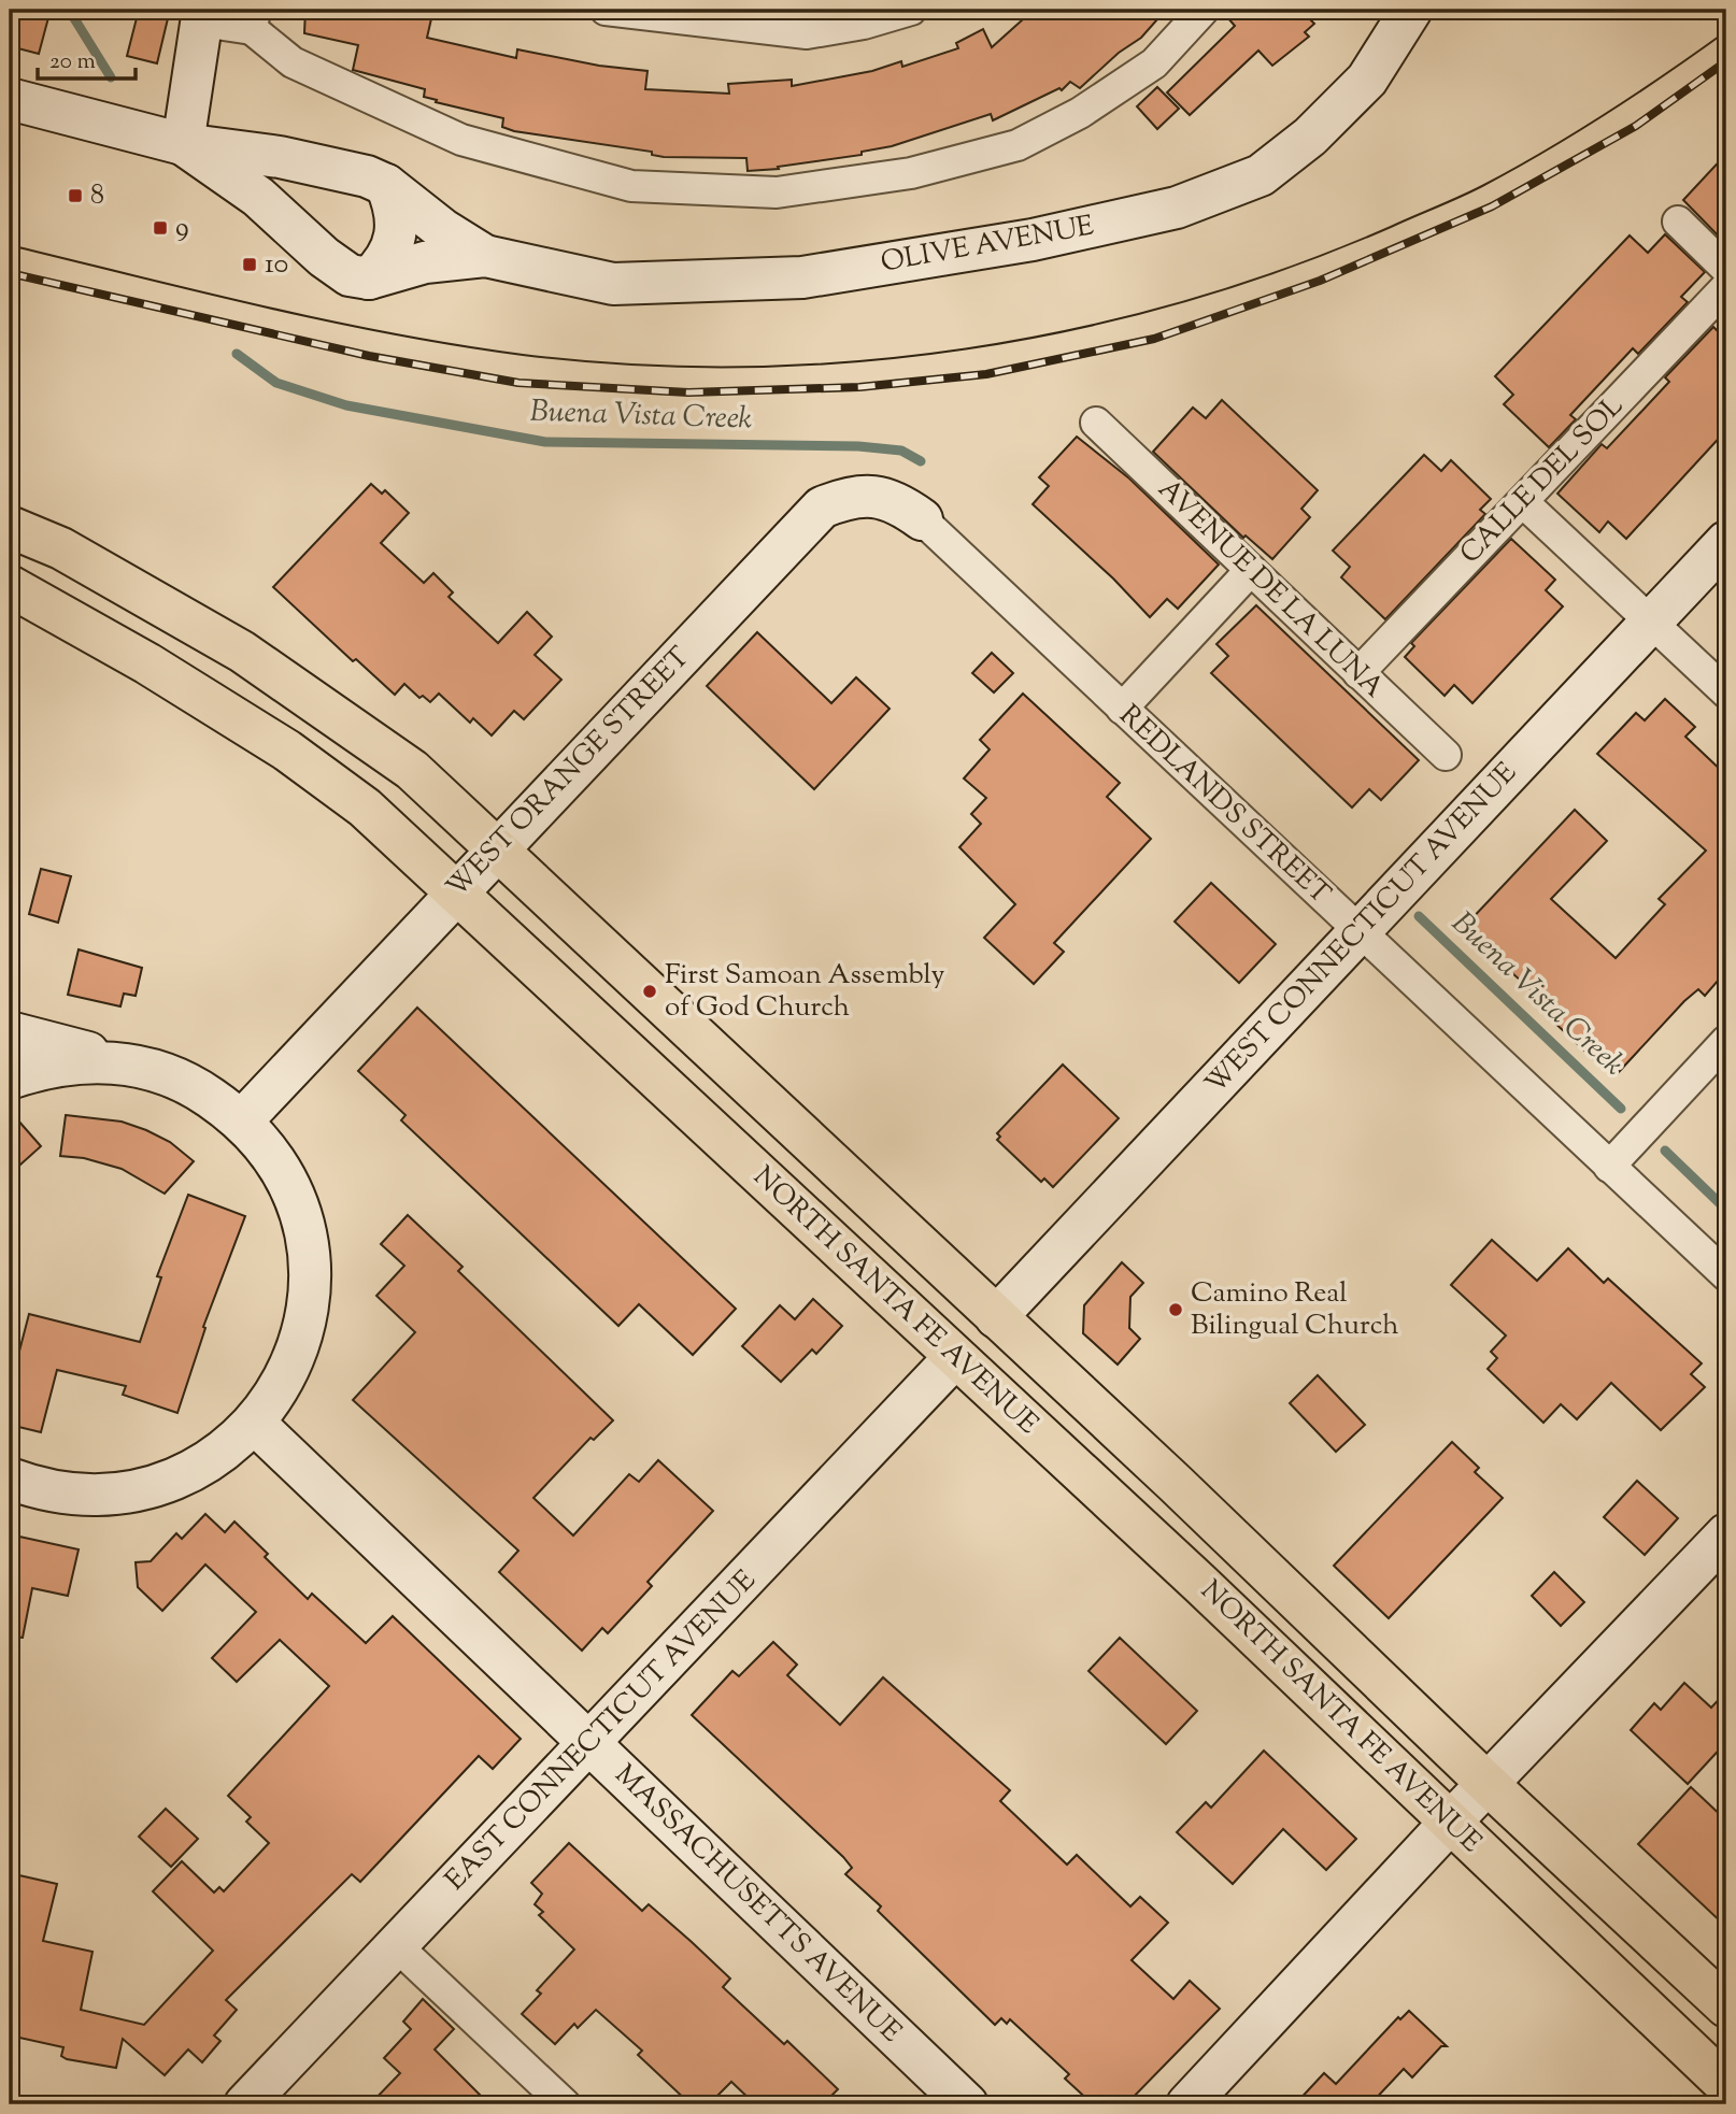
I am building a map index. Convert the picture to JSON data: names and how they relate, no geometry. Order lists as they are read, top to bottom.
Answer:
{
  "streets": {
    "main road": ["NORTH SANTA FE AVENUE"],
    "street": [
      "OLIVE AVENUE",
      "CALLE DEL SOL",
      "AVENUE DE LA LUNA",
      "WEST ORANGE STREET",
      "REDLANDS STREET",
      "WEST CONNECTICUT AVENUE",
      "EAST CONNECTICUT AVENUE",
      "MASSACHUSETTS AVENUE"
    ]
  },
  "crossings": [
    ["CALLE DEL SOL", "AVENUE DE LA LUNA"],
    ["WEST ORANGE STREET", "REDLANDS STREET"],
    ["WEST ORANGE STREET", "NORTH SANTA FE AVENUE"],
    ["REDLANDS STREET", "WEST CONNECTICUT AVENUE"],
    ["WEST CONNECTICUT AVENUE", "NORTH SANTA FE AVENUE"],
    ["NORTH SANTA FE AVENUE", "EAST CONNECTICUT AVENUE"],
    ["EAST CONNECTICUT AVENUE", "MASSACHUSETTS AVENUE"]
  ],
  "water": ["Buena Vista Creek"],
  "places": {
    "transit": ["8", "9", "10"],
    "other": ["First Samoan Assembly of God Church", "Camino Real Bilingual Church"]
  },
  "scale_bar": "20 m"
}
